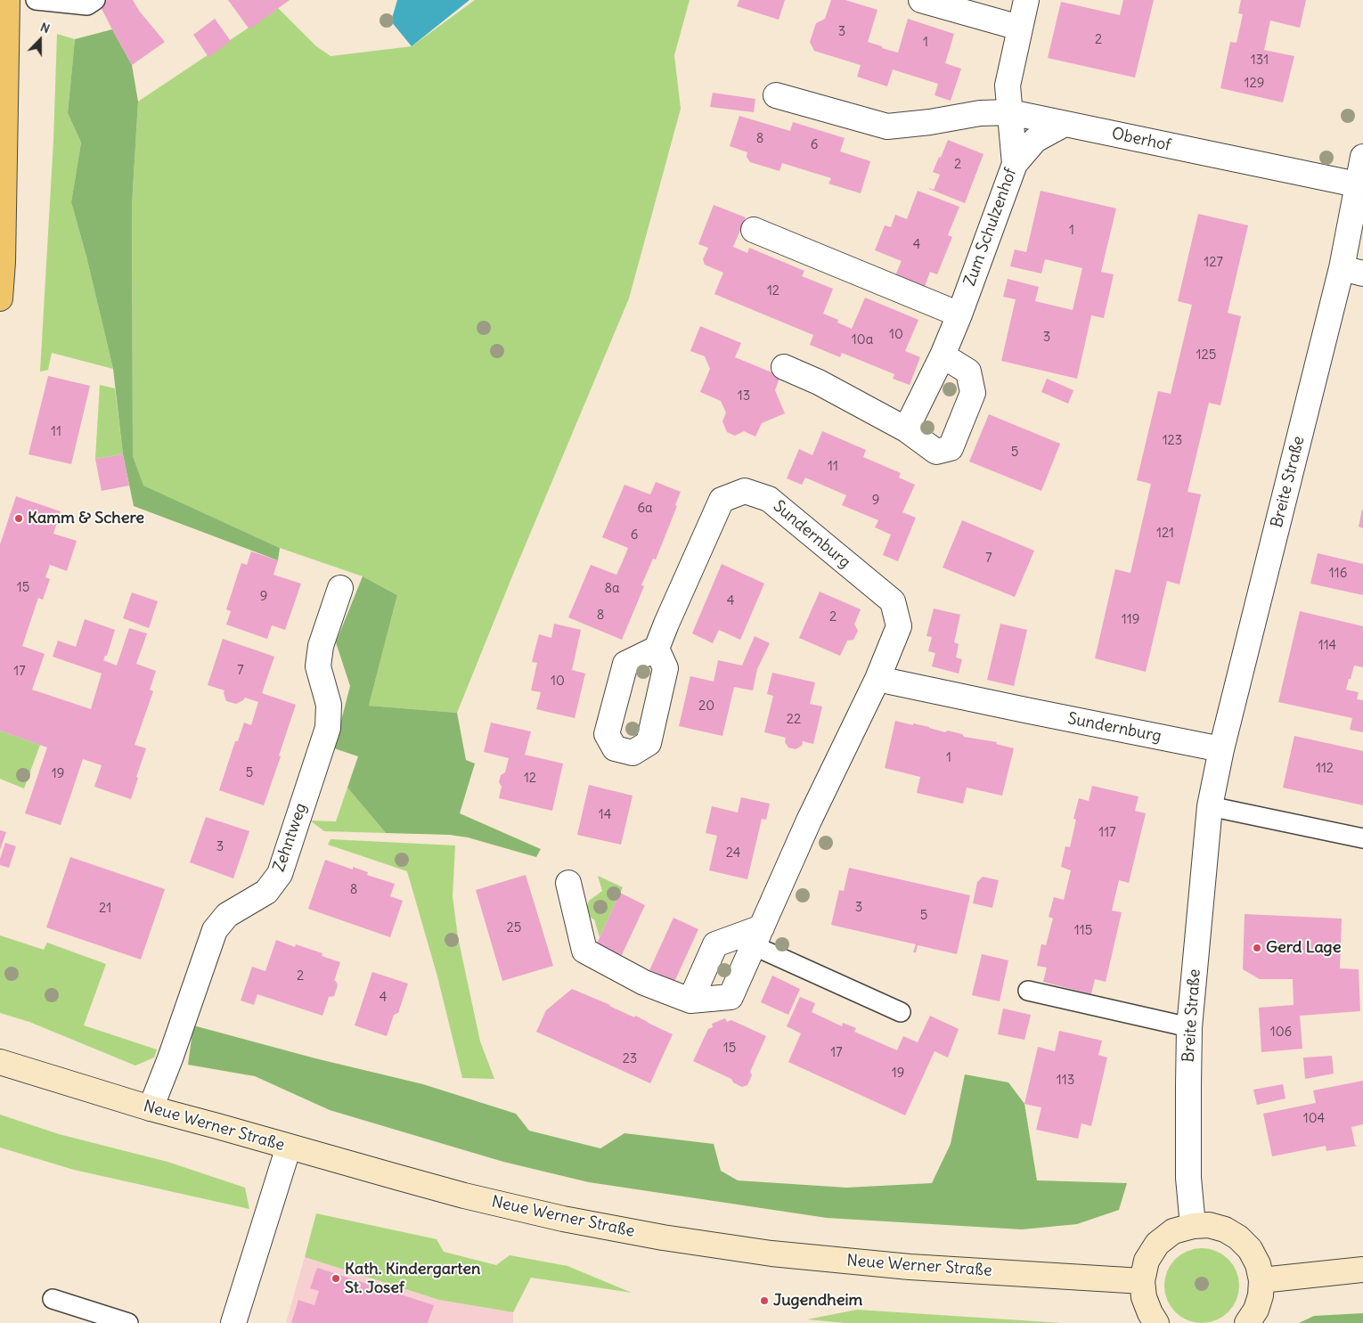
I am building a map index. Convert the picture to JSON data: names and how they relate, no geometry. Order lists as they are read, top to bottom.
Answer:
{
  "streets": {
    "main road": ["Neue Werner Straße"],
    "street": [
      "Oberhof",
      "Zum Schulzenhof",
      "Breite Straße",
      "Sundernburg",
      "Zehntweg"
    ]
  },
  "crossings": [
    ["Oberhof", "Zum Schulzenhof"],
    ["Oberhof", "Breite Straße"],
    ["Breite Straße", "Sundernburg"],
    ["Zehntweg", "Neue Werner Straße"]
  ],
  "places": [
    "Kamm & Schere",
    "Gerd Lage",
    "Kath. Kindergarten St. Josef",
    "Jugendheim"
  ],
  "house_numbers": [
    "3",
    "2",
    "1",
    "131",
    "129",
    "8",
    "6",
    "2",
    "1",
    "4",
    "127",
    "12",
    "10",
    "3",
    "10a",
    "125",
    "13",
    "11",
    "123",
    "5",
    "11",
    "9",
    "6a",
    "121",
    "6",
    "7",
    "116",
    "15",
    "8a",
    "9",
    "4",
    "8",
    "2",
    "119",
    "114",
    "7",
    "17",
    "10",
    "20",
    "22",
    "1",
    "112",
    "5",
    "19",
    "12",
    "14",
    "117",
    "3",
    "24",
    "8",
    "3",
    "21",
    "5",
    "25",
    "115",
    "2",
    "4",
    "106",
    "15",
    "17",
    "23",
    "19",
    "113",
    "104"
  ],
  "north": "top"
}
